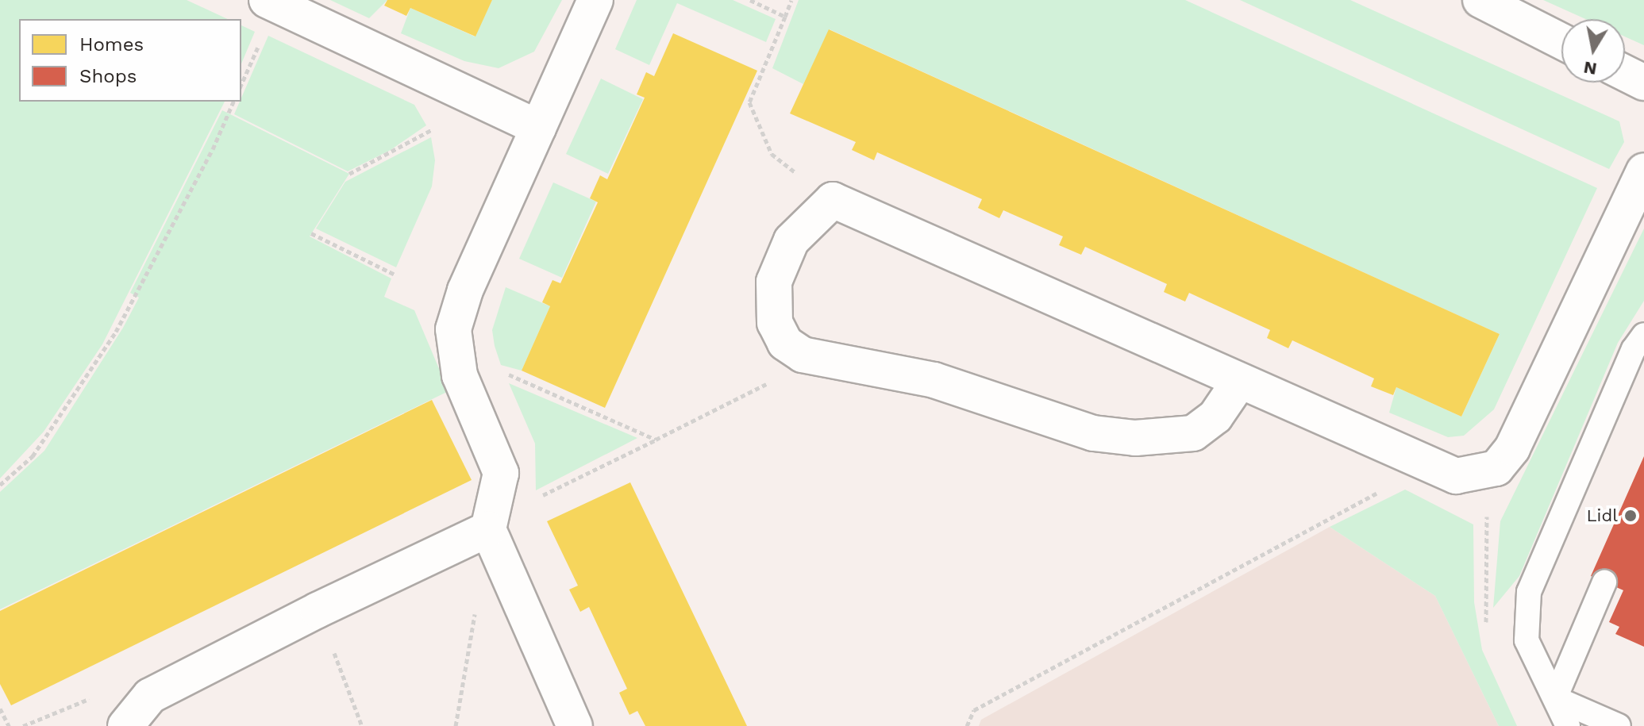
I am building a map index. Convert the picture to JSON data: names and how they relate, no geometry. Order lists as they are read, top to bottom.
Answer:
{
  "places": ["Lidl"],
  "legend": ["Homes", "Shops"],
  "north": "bottom"
}
